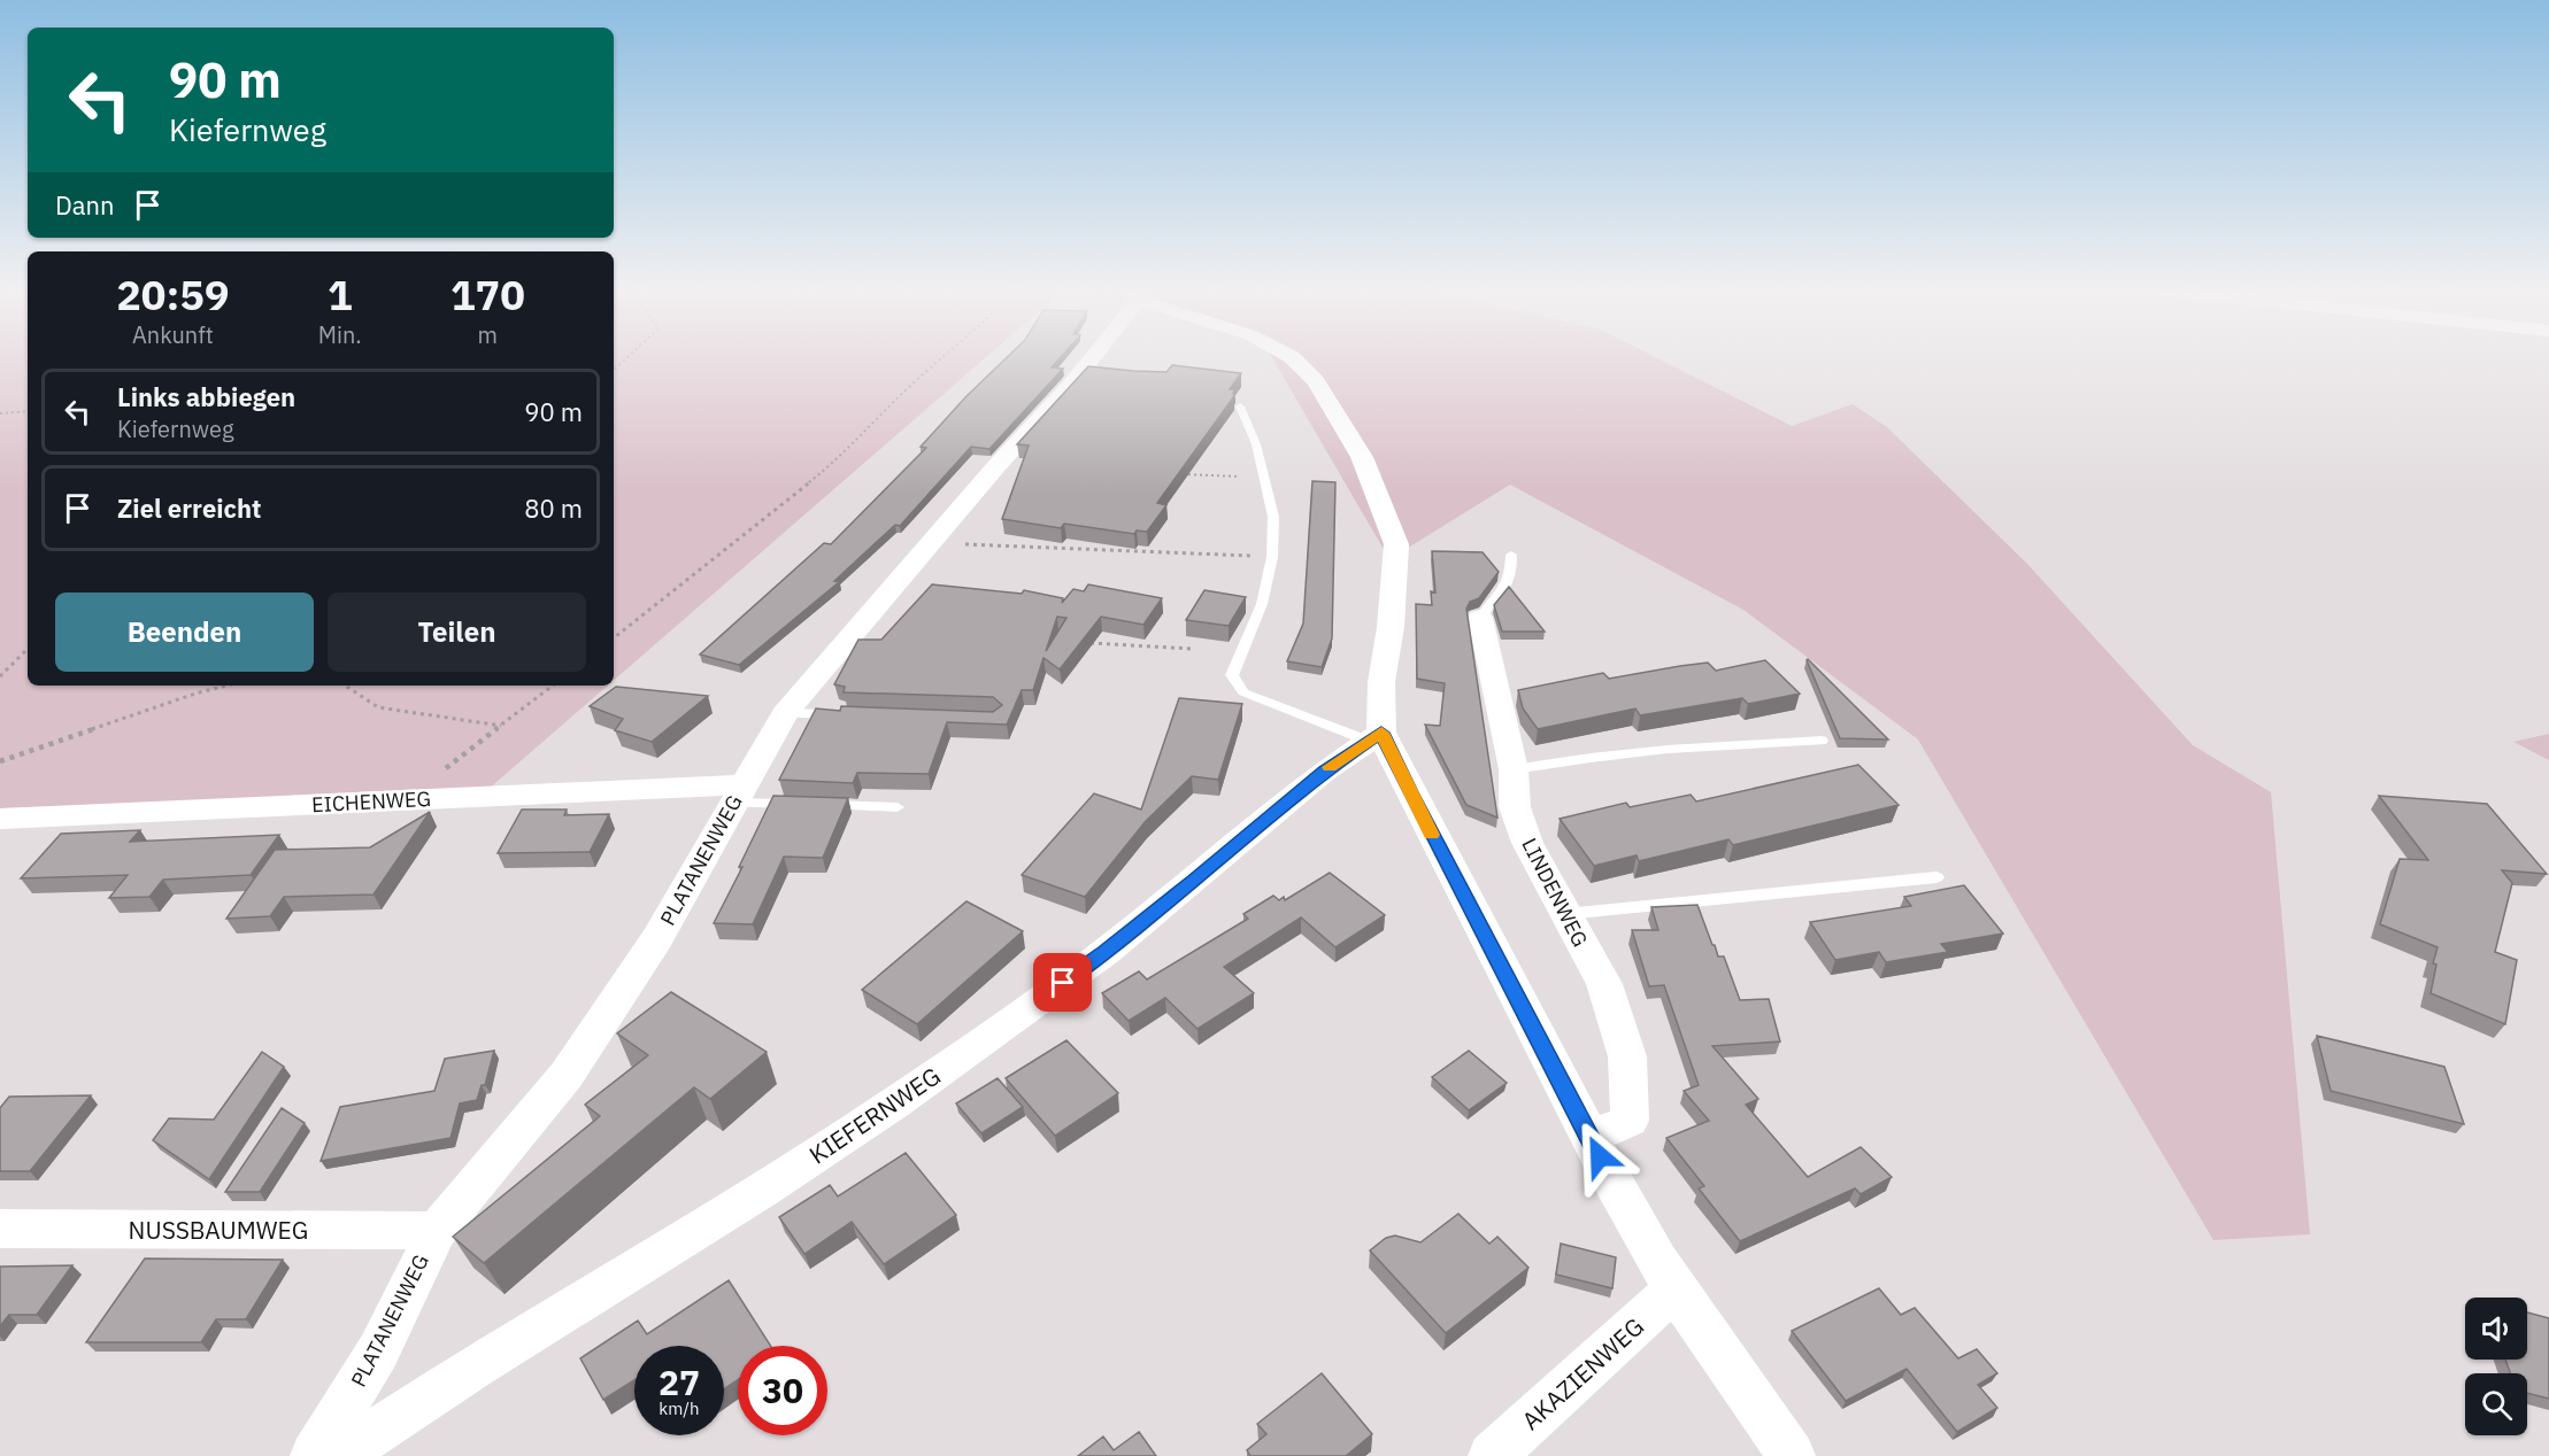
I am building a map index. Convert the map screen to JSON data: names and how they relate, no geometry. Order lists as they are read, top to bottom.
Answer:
{
  "streets": {
    "street": [
      "EICHENWEG",
      "PLATANENWEG",
      "LINDENWEG",
      "KIEFERNWEG",
      "NUSSBAUMWEG",
      "AKAZIENWEG"
    ]
  },
  "crossings": [
    ["EICHENWEG", "PLATANENWEG"],
    ["PLATANENWEG", "NUSSBAUMWEG"]
  ],
  "page": {
    "turn": ["90 m", "Kiefernweg"],
    "then": "Dann",
    "eta": [
      "20:59",
      "Ankunft",
      "1",
      "Min.",
      "170",
      "m"
    ],
    "list": [
      {
        "name": "Links abbiegen",
        "note": "Kiefernweg",
        "value": "90 m"
      },
      {
        "name": "Ziel erreicht",
        "value": "80 m"
      }
    ],
    "buttons": ["Beenden", "Teilen"],
    "speed": "27 km/h",
    "limit": "30"
  }
}
